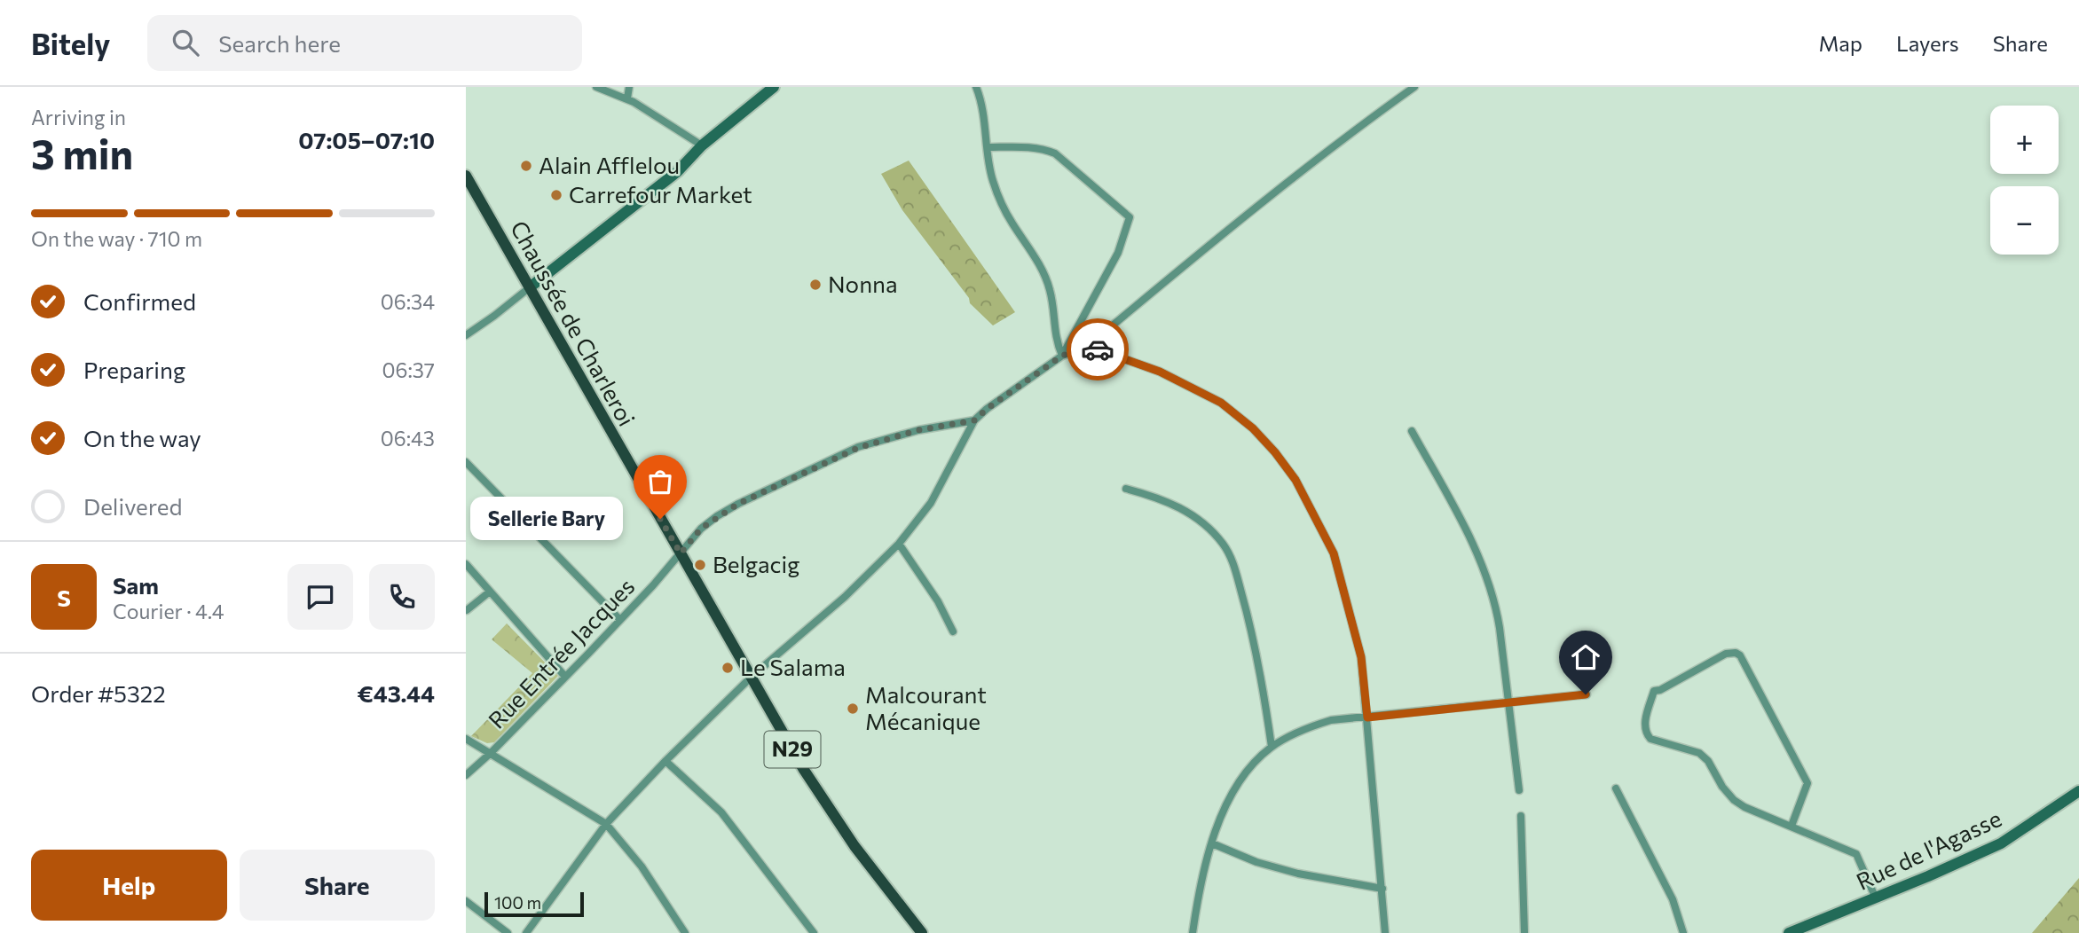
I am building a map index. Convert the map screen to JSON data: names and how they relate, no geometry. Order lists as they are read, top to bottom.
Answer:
{
  "streets": {
    "main road": ["Chaussée de Charleroi", "N29"],
    "street": ["Rue Entrée Jacques", "Rue de l'Agasse"]
  },
  "crossings": [
    ["Chaussée de Charleroi", "Rue Entrée Jacques"]
  ],
  "places": [
    "Alain Afflelou",
    "Carrefour Market",
    "Nonna",
    "Sellerie Bary",
    "Belgacig",
    "Le Salama",
    "Malcourant Mécanique"
  ],
  "scale_bar": "100 m",
  "page": {
    "header": "Bitely",
    "search": "Search here",
    "nav": ["Map", "Layers", "Share"],
    "heading": ["3 min", "Arriving in", "07:05–07:10"],
    "panel": [
      "Sam",
      "Courier · 4.4",
      "Order #5322",
      "€43.44"
    ],
    "map_buttons": ["+", "−"],
    "bar": "On the way · 710 m",
    "list": [
      ["Confirmed", "06:34"],
      ["Preparing", "06:37"],
      ["On the way", "06:43"],
      "Delivered"
    ],
    "bubble": "Sellerie Bary",
    "round": "S",
    "buttons": ["Help", "Share"],
    "scale": "100 m"
  }
}
